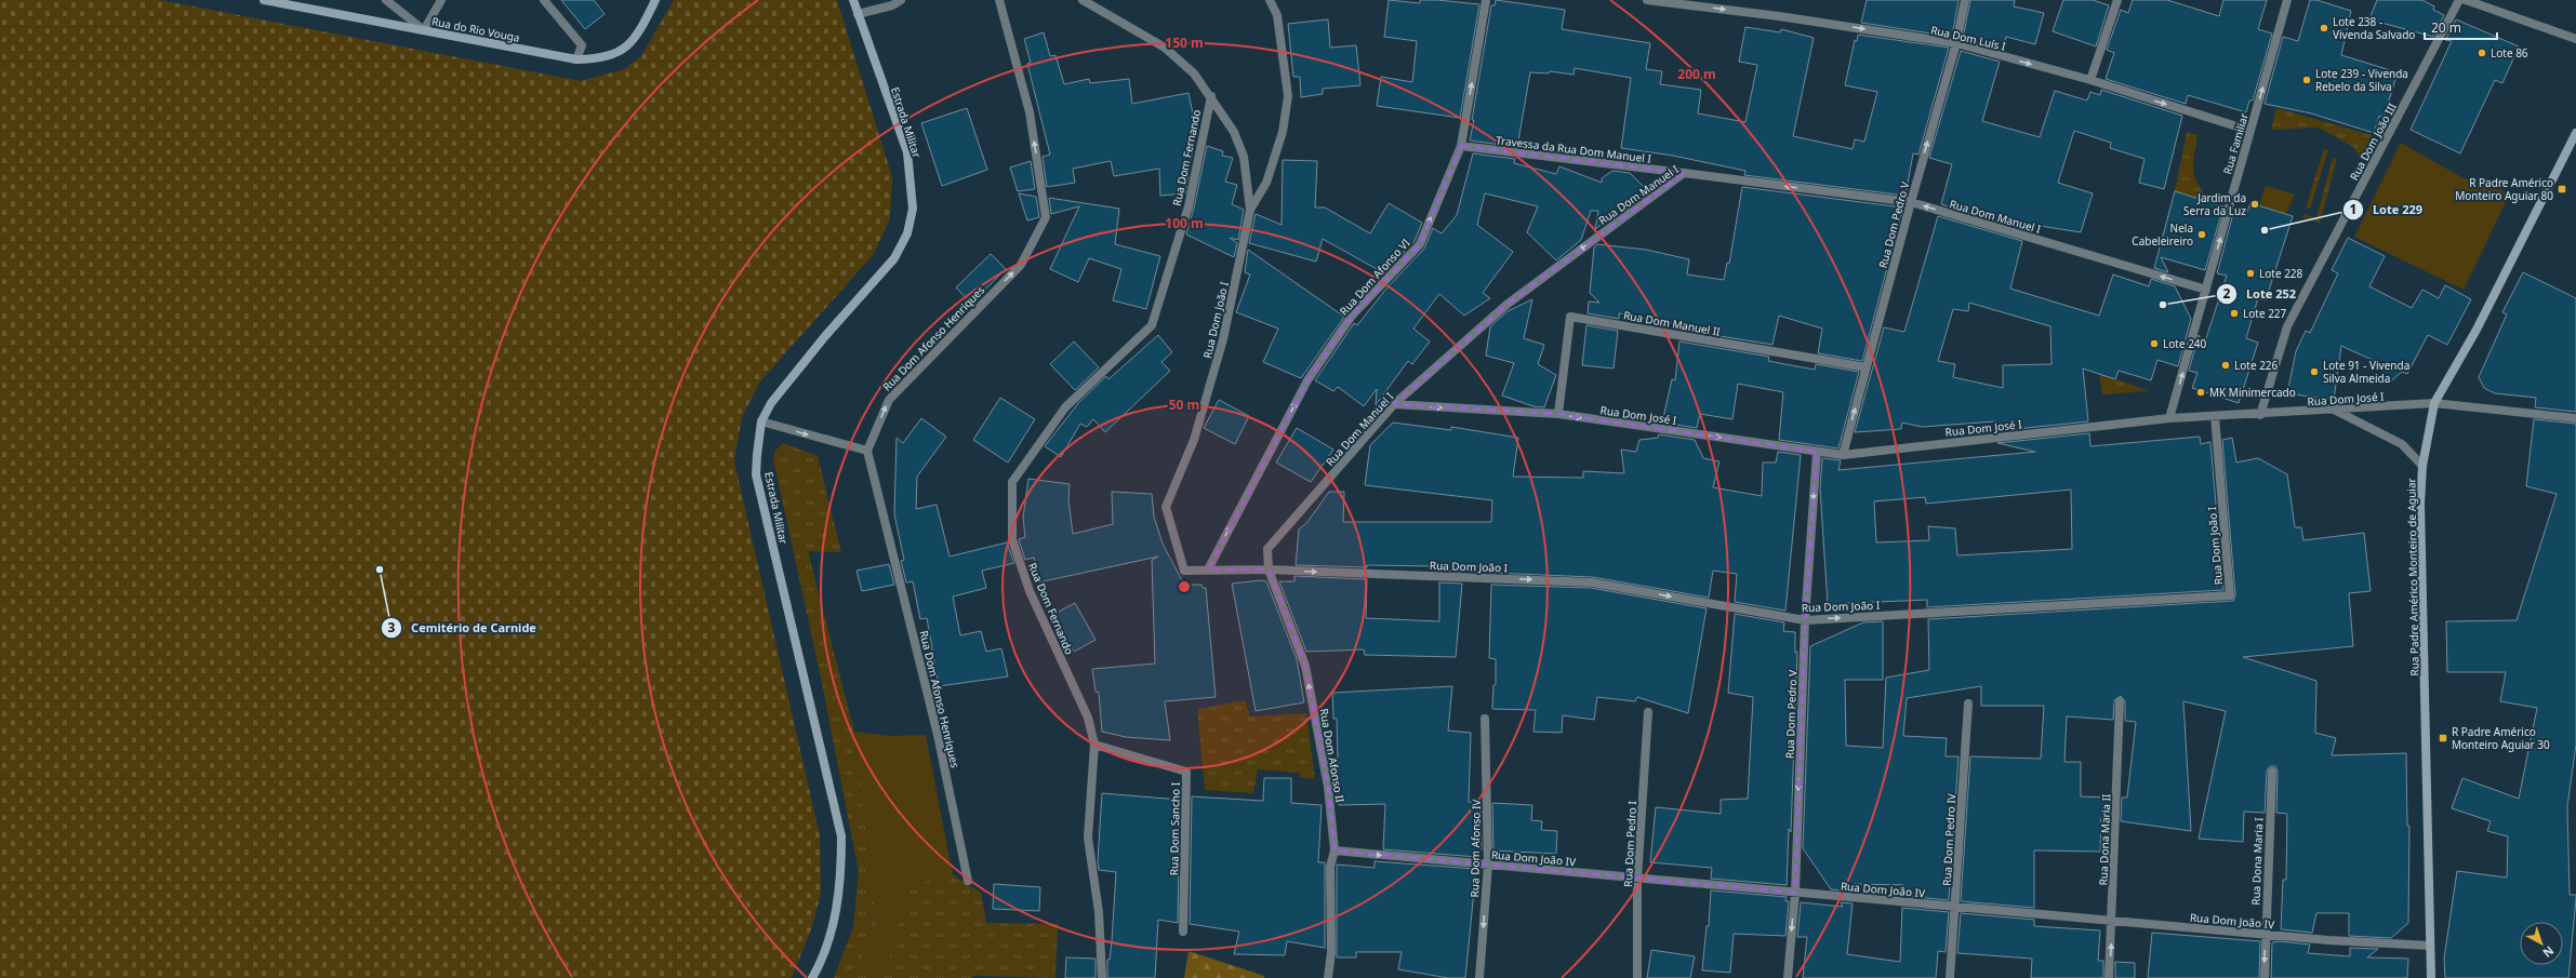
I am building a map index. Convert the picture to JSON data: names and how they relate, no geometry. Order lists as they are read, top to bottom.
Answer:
{
  "streets": {
    "street": [
      "Rua do Rio Vouga",
      "Rua Dom Luís I",
      "Estrada Militar",
      "Rua Dom João III",
      "Rua Familiar",
      "Travessa da Rua Dom Manuel I",
      "Rua Dom Fernando",
      "Rua Dom Manuel I",
      "Rua Dom Pedro V",
      "Rua Dom Afonso VI",
      "Rua Dom João I",
      "Rua Dom Manuel II",
      "Rua Dom Afonso Henriques",
      "Rua Dom José I",
      "Rua Padre Américo Monteiro de Aguiar",
      "Rua Dom Afonso II",
      "Rua Dom Sancho I",
      "Rua Dom Pedro IV",
      "Rua Dona Maria II",
      "Rua Dom Pedro I",
      "Rua Dom Afonso IV",
      "Rua Dom João IV",
      "Rua Dona Maria I"
    ]
  },
  "crossings": [
    ["Rua Dom Luís I", "Rua Familiar"],
    ["Rua Dom Luís I", "Rua Dom Pedro V"],
    ["Rua Dom João III", "Rua Dom José I"],
    ["Rua Familiar", "Rua Dom Manuel I"],
    ["Rua Familiar", "Rua Dom José I"],
    ["Travessa da Rua Dom Manuel I", "Rua Dom Manuel I"],
    ["Travessa da Rua Dom Manuel I", "Rua Dom Afonso VI"],
    ["Rua Dom Fernando", "Rua Dom João I"],
    ["Rua Dom Fernando", "Rua Dom Sancho I"],
    ["Rua Dom Manuel I", "Rua Dom Pedro V"],
    ["Rua Dom Manuel I", "Rua Dom João I"],
    ["Rua Dom Manuel I", "Rua Dom José I"],
    ["Rua Dom Manuel I", "Rua Dom Afonso II"],
    ["Rua Dom Pedro V", "Rua Dom João I"],
    ["Rua Dom Pedro V", "Rua Dom Manuel II"],
    ["Rua Dom Pedro V", "Rua Dom José I"],
    ["Rua Dom Pedro V", "Rua Dom João IV"],
    ["Rua Dom Afonso VI", "Rua Dom João I"],
    ["Rua Dom João I", "Rua Dom José I"],
    ["Rua Dom João I", "Rua Dom Afonso II"],
    ["Rua Dom Manuel II", "Rua Dom José I"],
    ["Rua Dom José I", "Rua Padre Américo Monteiro de Aguiar"],
    ["Rua Padre Américo Monteiro de Aguiar", "Rua Dom João IV"],
    ["Rua Dom Afonso II", "Rua Dom João IV"],
    ["Rua Dom Pedro IV", "Rua Dom João IV"],
    ["Rua Dona Maria II", "Rua Dom João IV"],
    ["Rua Dom Pedro I", "Rua Dom João IV"],
    ["Rua Dom Afonso IV", "Rua Dom João IV"],
    ["Rua Dom João IV", "Rua Dona Maria I"]
  ],
  "one_way": [
    "Rua Dom Luís I",
    "Rua Familiar",
    "Rua Dom Manuel I",
    "Rua Dom Afonso VI",
    "Rua Dom João I",
    "Rua Dom Afonso Henriques",
    "Rua Dom José I",
    "Rua Dom Afonso II",
    "Rua Dom Afonso IV"
  ],
  "places": {
    "other": [
      "Lote 238 - Vivenda Salvado",
      "Lote 86",
      "Lote 239 - Vivenda Rebelo da Silva",
      "Jardim da Serra da Luz",
      "Lote 229",
      "Nela Cabeleireiro",
      "Lote 228",
      "Lote 252",
      "Lote 227",
      "Lote 240",
      "Lote 226",
      "Lote 91 - Vivenda Silva Almeida",
      "MK Minimercado",
      "Cemitério de Carnide"
    ],
    "transit": ["R Padre Américo Monteiro Aguiar 80", "R Padre Américo Monteiro Aguiar 30"]
  },
  "scale_bar": "20 m",
  "north": "bottom right",
  "rings": [
    "150 m",
    "200 m",
    "100 m",
    "50 m"
  ]
}
